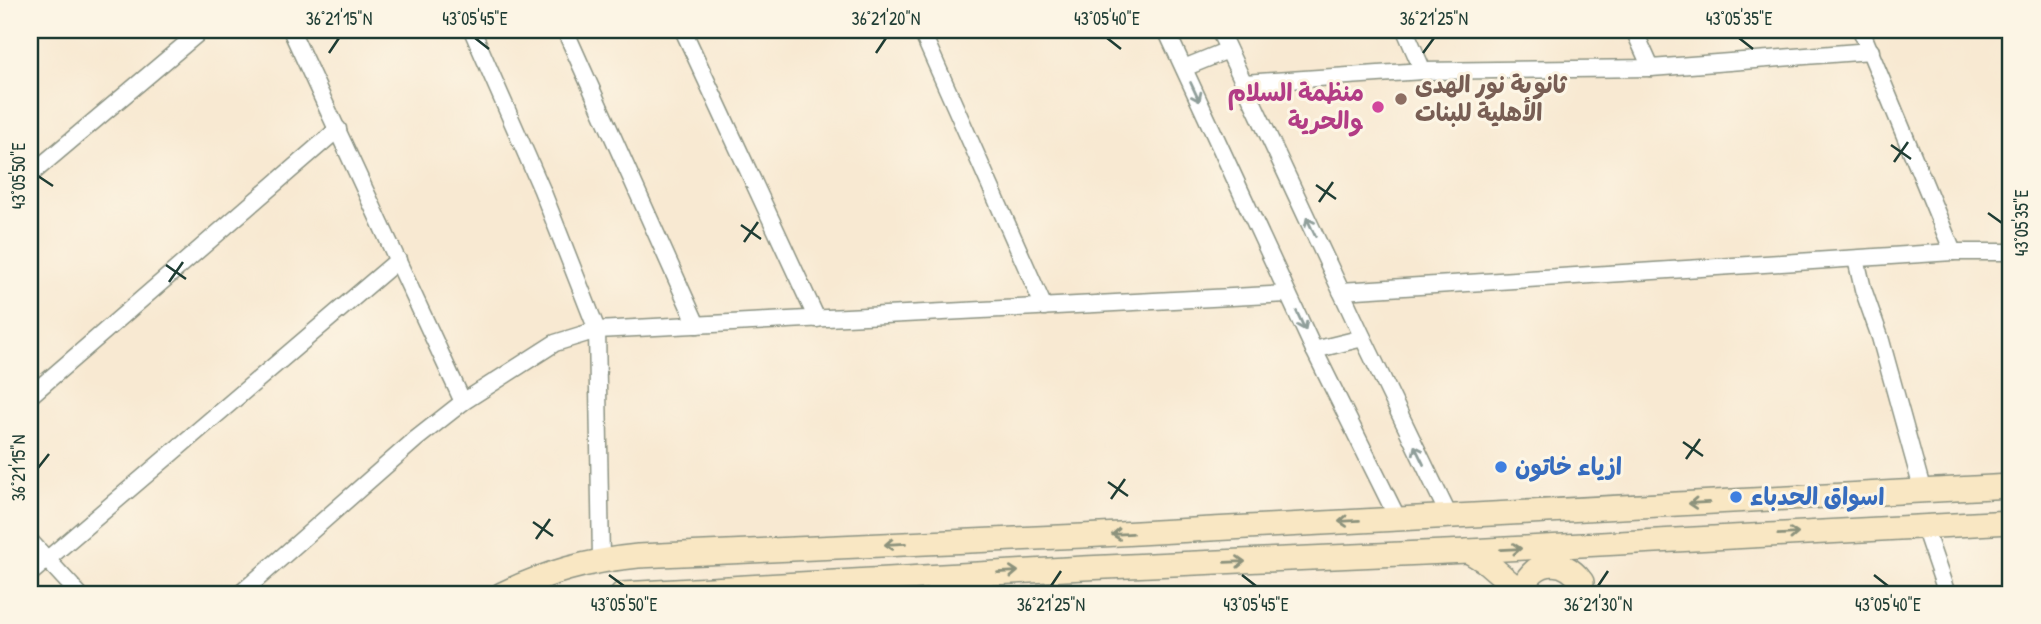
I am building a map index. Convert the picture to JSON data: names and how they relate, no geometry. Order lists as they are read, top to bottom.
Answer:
{
  "places": [
    "ثانوية نور الهدى الأهلية للبنات",
    "منظمة السلام والحرية",
    "ازياء خاتون",
    "اسواق الحدباء"
  ],
  "coordinates": [
    "36°21'15\"N",
    "43°05'45\"E",
    "36°21'20\"N",
    "43°05'40\"E",
    "36°21'25\"N",
    "43°05'35\"E",
    "43°05'50\"E",
    "36°21'30\"N"
  ]
}
